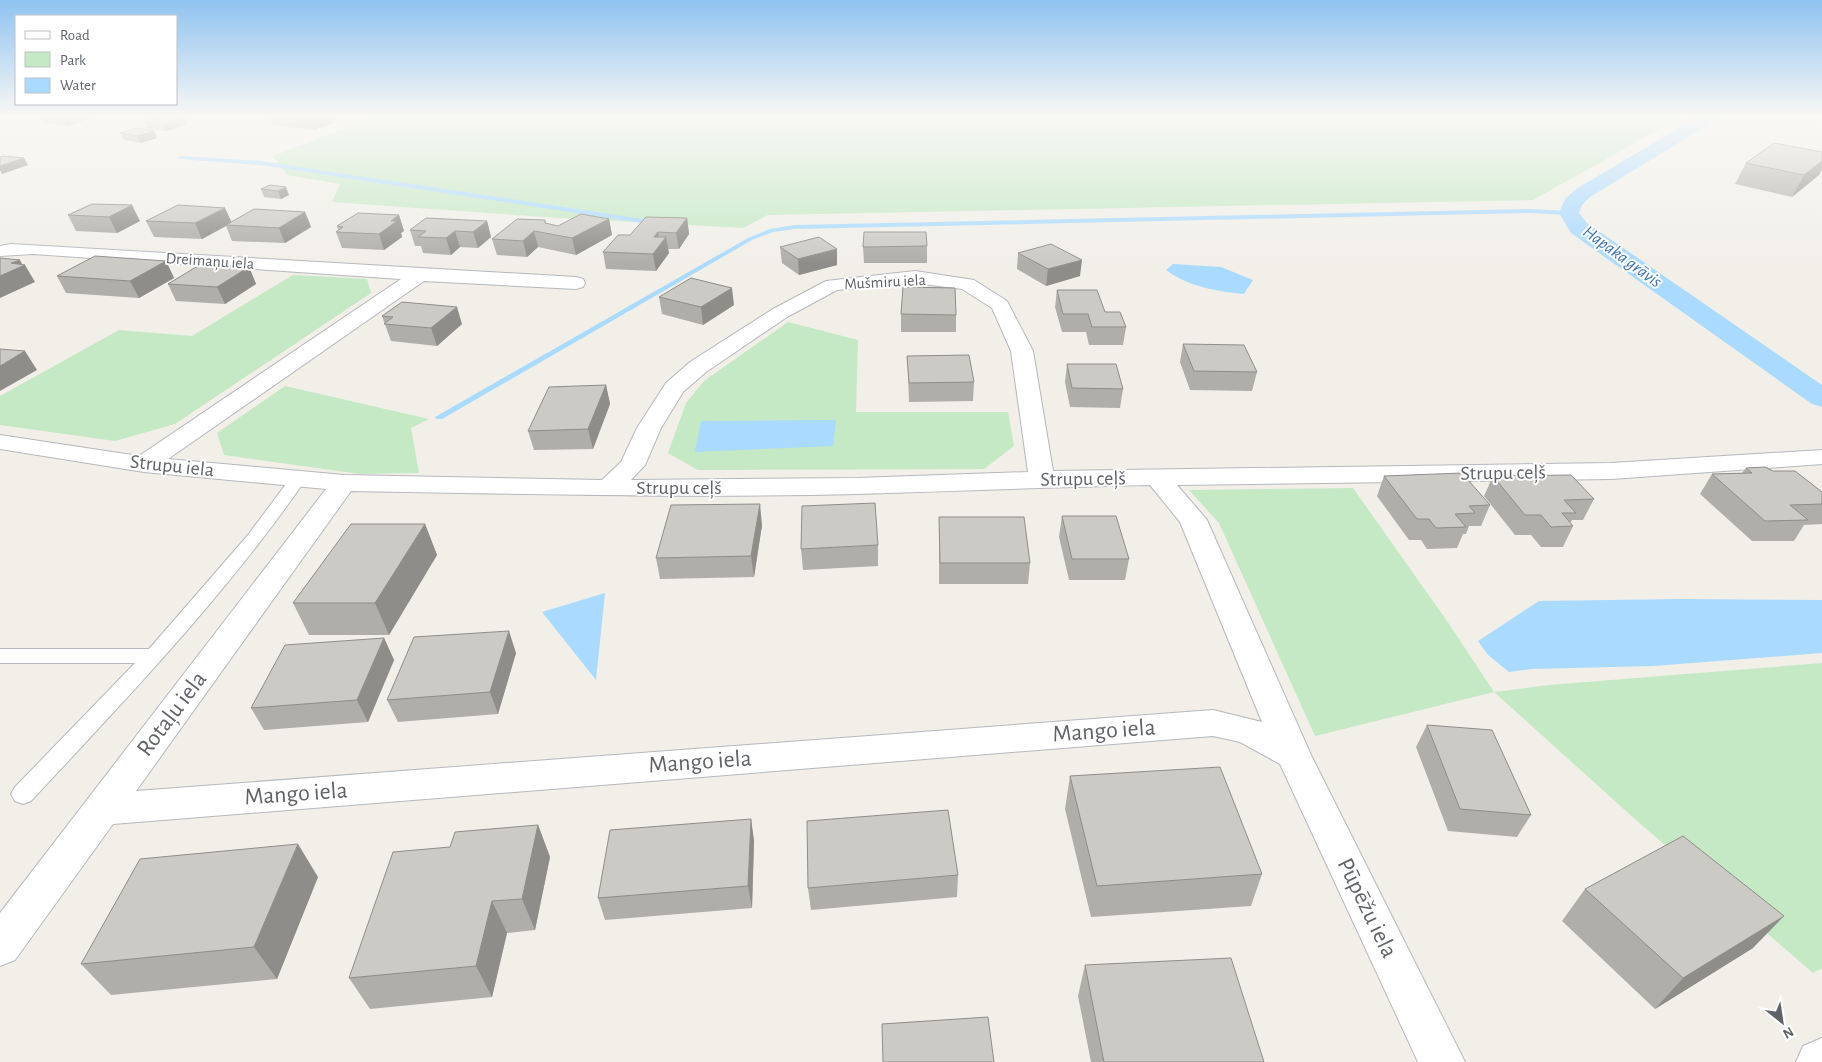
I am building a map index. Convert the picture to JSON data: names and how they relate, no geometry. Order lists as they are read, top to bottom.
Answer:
{
  "streets": {
    "street": [
      "Dreimaņu iela",
      "Mušmiru iela",
      "Strupu iela",
      "Strupu ceļš",
      "Rotaļu iela",
      "Mango iela",
      "Pūpēžu iela"
    ]
  },
  "crossings": [
    ["Mušmiru iela", "Strupu ceļš"],
    ["Strupu iela", "Strupu ceļš"],
    ["Strupu iela", "Rotaļu iela"],
    ["Strupu ceļš", "Rotaļu iela"],
    ["Strupu ceļš", "Pūpēžu iela"],
    ["Rotaļu iela", "Mango iela"],
    ["Mango iela", "Pūpēžu iela"]
  ],
  "water": ["Hapaka grāvis"],
  "legend": ["Road", "Park", "Water"],
  "north": "bottom right"
}
